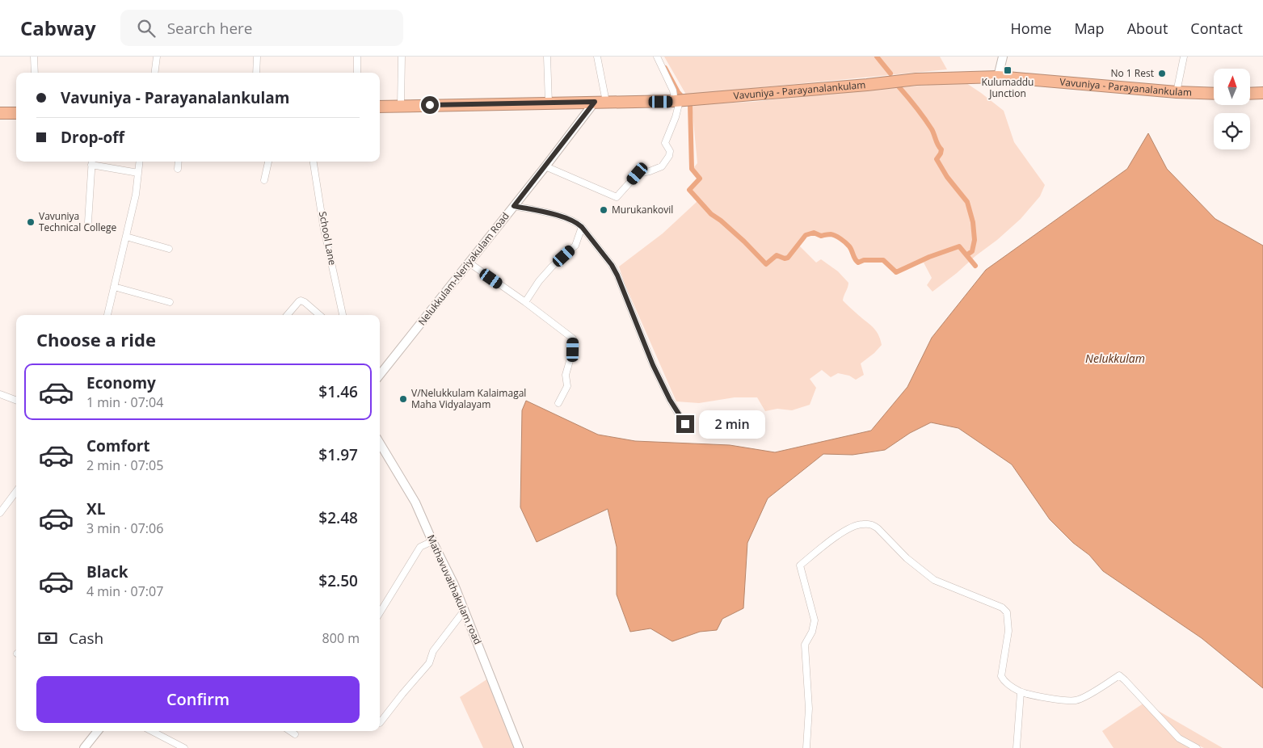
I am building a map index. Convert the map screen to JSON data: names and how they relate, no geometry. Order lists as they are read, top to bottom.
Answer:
{
  "streets": {
    "highway": ["Vavuniya - Parayanalankulam"],
    "main road": ["Nelukkulam-Neriyakulam Road", "Mathavuvaithakulam road"],
    "street": ["School Lane"]
  },
  "crossings": [
    ["Vavuniya - Parayanalankulam", "Nelukkulam-Neriyakulam Road"]
  ],
  "water": ["Nelukkulam"],
  "places": {
    "transit": ["Kulumaddu Junction"],
    "other": [
      "No 1 Rest",
      "Murukankovil",
      "Vavuniya Technical College",
      "V/Nelukkulam Kalaimagal Maha Vidyalayam"
    ]
  },
  "north": "top",
  "page": {
    "header": "Cabway",
    "search": "Search here",
    "nav": [
      "Home",
      "Map",
      "About",
      "Contact"
    ],
    "banner": ["Vavuniya - Parayanalankulam", "Drop-off"],
    "heading": "Choose a ride",
    "list": [
      {
        "name": "Economy",
        "note": "1 min · 07:04",
        "value": "$1.46"
      },
      {
        "name": "Comfort",
        "note": "2 min · 07:05",
        "value": "$1.97"
      },
      {
        "name": "XL",
        "note": "3 min · 07:06",
        "value": "$2.48"
      },
      {
        "name": "Black",
        "note": "4 min · 07:07",
        "value": "$2.50"
      }
    ],
    "bubble": "2 min",
    "pay": ["Cash", "800 m"],
    "buttons": "Confirm"
  }
}
